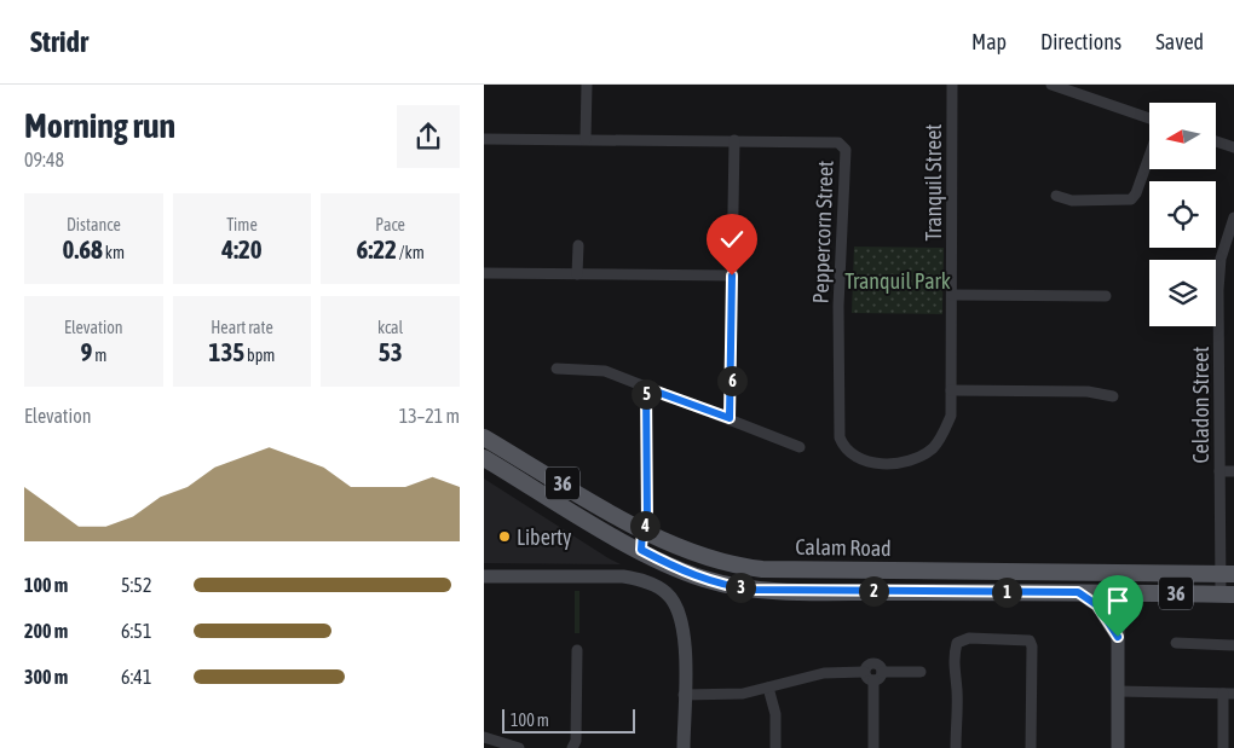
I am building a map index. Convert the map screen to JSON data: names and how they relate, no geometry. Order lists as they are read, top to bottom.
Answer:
{
  "streets": {
    "main road": ["36", "Calam Road"],
    "street": ["Tranquil Street", "Peppercorn Street", "Celadon Street"]
  },
  "crossings": [
    ["Tranquil Street", "Peppercorn Street"],
    ["Celadon Street", "Calam Road"],
    ["36", "Calam Road"]
  ],
  "parks": ["Tranquil Park"],
  "places": ["Liberty"],
  "scale_bar": "100 m",
  "north": "left",
  "page": {
    "header": "Stridr",
    "nav": ["Map", "Directions", "Saved"],
    "heading": ["Morning run", "09:48"],
    "stats": [
      ["Distance", "0.68 km"],
      ["Time", "4:20"],
      ["Pace", "6:22 /km"],
      ["Elevation", "9 m"],
      ["Heart rate", "135 bpm"],
      ["kcal", "53"]
    ],
    "pins": [
      "6",
      "5",
      "4",
      "3",
      "2",
      "1"
    ],
    "chart": ["Elevation", "13–21 m"],
    "list": [
      {
        "name": "100 m",
        "note": "5:52"
      },
      {
        "name": "200 m",
        "note": "6:51"
      },
      {
        "name": "300 m",
        "note": "6:41"
      }
    ],
    "scale": "100 m"
  }
}
